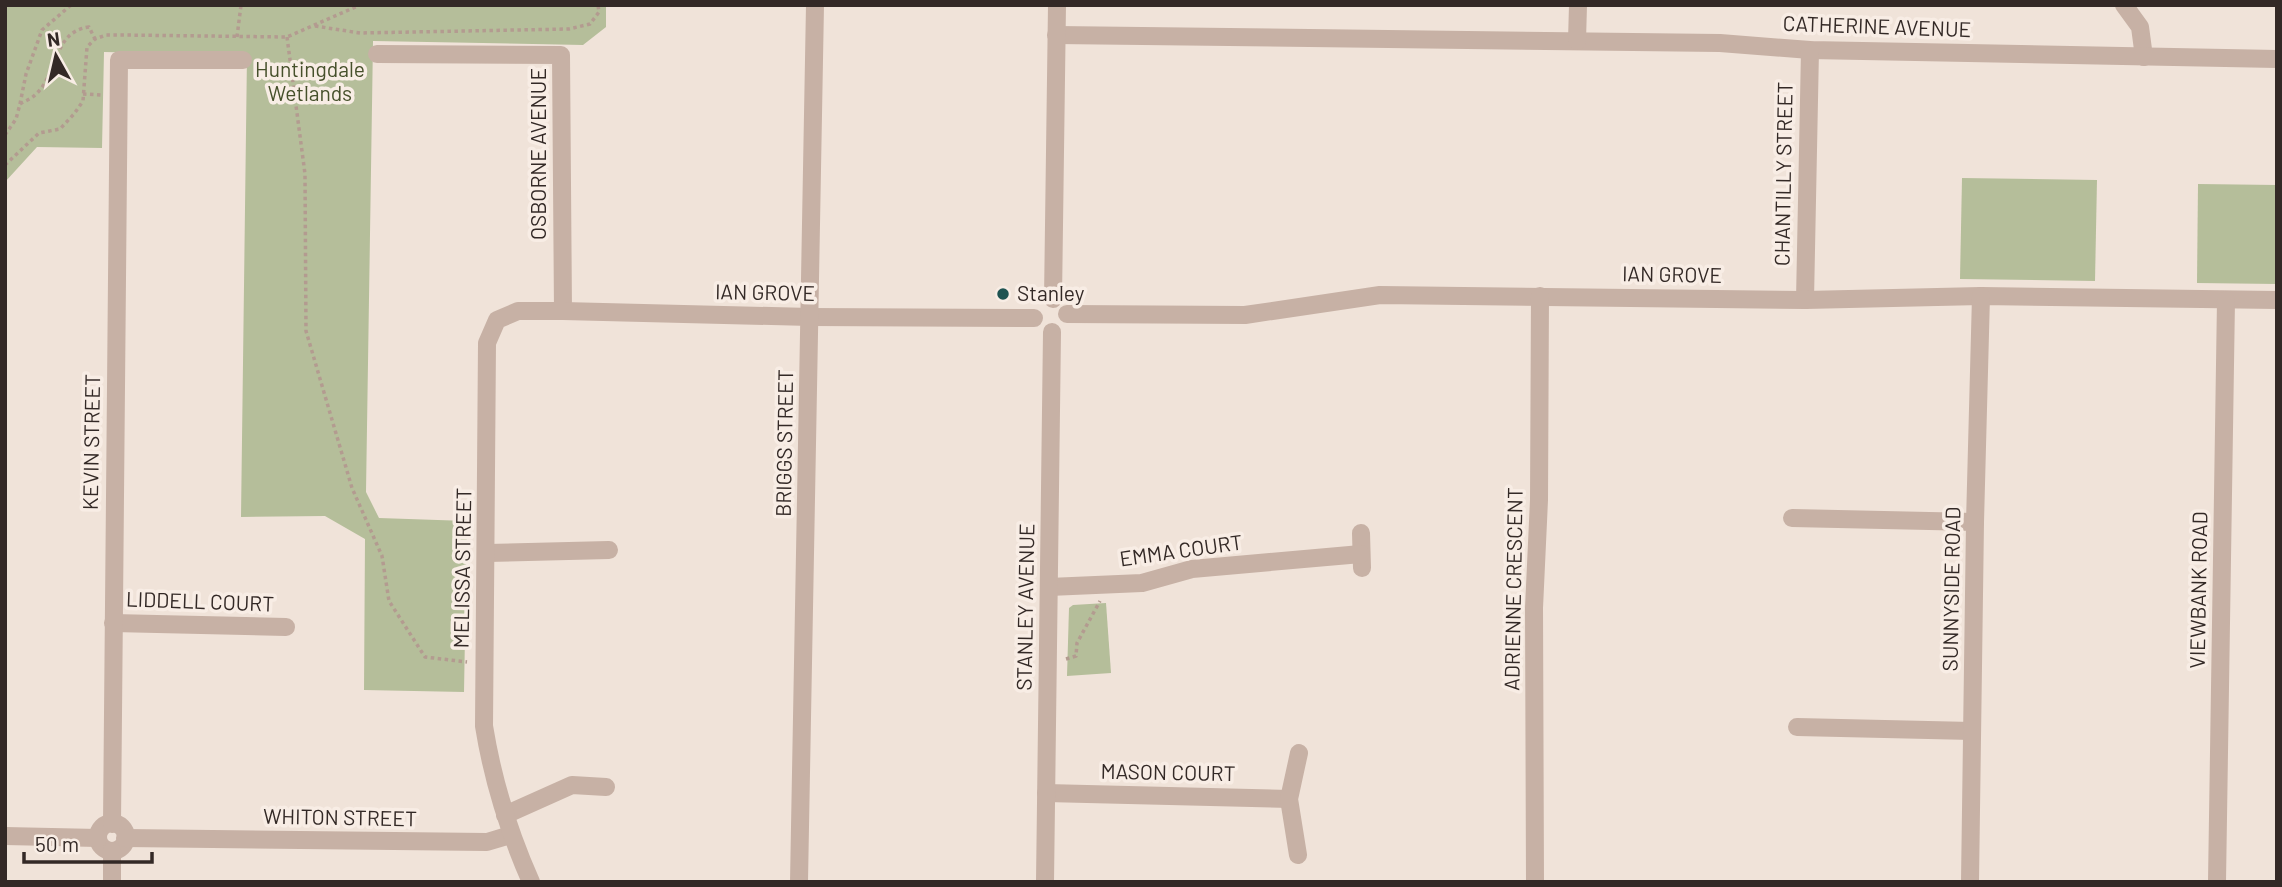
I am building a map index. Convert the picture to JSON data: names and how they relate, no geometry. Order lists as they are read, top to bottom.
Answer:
{
  "streets": {
    "street": [
      "CATHERINE AVENUE",
      "OSBORNE AVENUE",
      "CHANTILLY STREET",
      "IAN GROVE",
      "KEVIN STREET",
      "BRIGGS STREET",
      "EMMA COURT",
      "MELISSA STREET",
      "ADRIENNE CRESCENT",
      "SUNNYSIDE ROAD",
      "VIEWBANK ROAD",
      "LIDDELL COURT",
      "STANLEY AVENUE",
      "MASON COURT",
      "WHITON STREET"
    ]
  },
  "crossings": [
    ["CATHERINE AVENUE", "CHANTILLY STREET"],
    ["OSBORNE AVENUE", "IAN GROVE"],
    ["CHANTILLY STREET", "IAN GROVE"],
    ["IAN GROVE", "BRIGGS STREET"],
    ["IAN GROVE", "MELISSA STREET"],
    ["IAN GROVE", "ADRIENNE CRESCENT"],
    ["IAN GROVE", "SUNNYSIDE ROAD"],
    ["IAN GROVE", "VIEWBANK ROAD"],
    ["IAN GROVE", "STANLEY AVENUE"],
    ["KEVIN STREET", "LIDDELL COURT"],
    ["KEVIN STREET", "WHITON STREET"],
    ["EMMA COURT", "STANLEY AVENUE"],
    ["MELISSA STREET", "WHITON STREET"],
    ["STANLEY AVENUE", "MASON COURT"]
  ],
  "parks": ["Huntingdale Wetlands"],
  "places": ["Stanley"],
  "scale_bar": "50 m",
  "north": "top"
}
